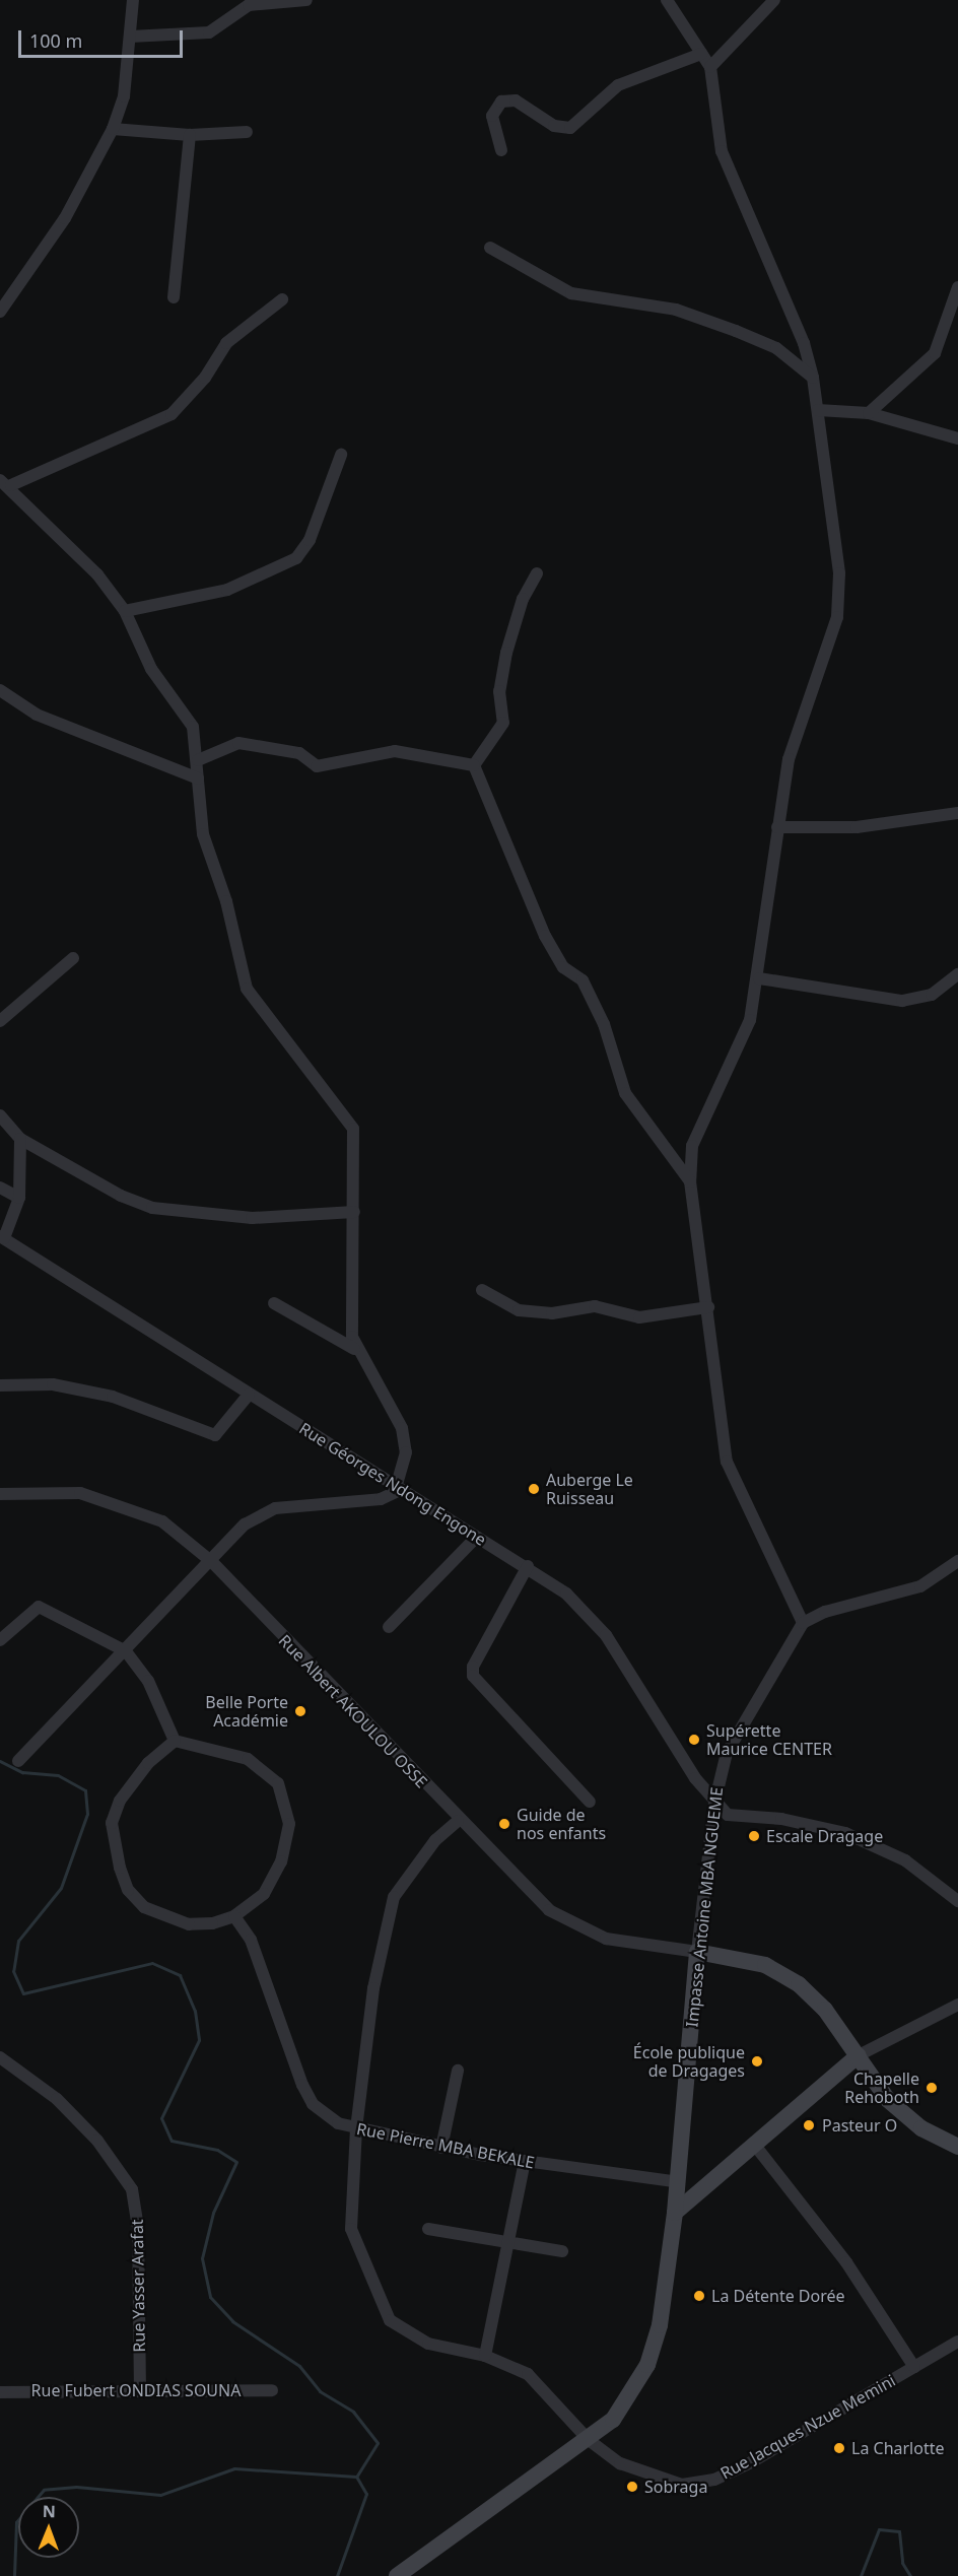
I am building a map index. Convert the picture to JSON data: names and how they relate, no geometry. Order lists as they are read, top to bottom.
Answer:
{
  "streets": {
    "main road": ["Impasse Antoine MBA NGUEME"],
    "street": [
      "Rue Géorges Ndong Engone",
      "Rue Albert AKOULOU OSSE",
      "Rue Pierre MBA BEKALE",
      "Rue Yasser Arafat",
      "Rue Fubert ONDIAS SOUNA",
      "Rue Jacques Nzue Memini"
    ]
  },
  "crossings": [
    ["Rue Géorges Ndong Engone", "Impasse Antoine MBA NGUEME"],
    ["Rue Albert AKOULOU OSSE", "Impasse Antoine MBA NGUEME"],
    ["Rue Albert AKOULOU OSSE", "Rue Jacques Nzue Memini"],
    ["Impasse Antoine MBA NGUEME", "Rue Pierre MBA BEKALE"],
    ["Impasse Antoine MBA NGUEME", "Rue Jacques Nzue Memini"],
    ["Rue Pierre MBA BEKALE", "Rue Jacques Nzue Memini"],
    ["Rue Yasser Arafat", "Rue Fubert ONDIAS SOUNA"]
  ],
  "places": [
    "Auberge Le Ruisseau",
    "Belle Porte Académie",
    "Supérette Maurice CENTER",
    "Guide de nos enfants",
    "Escale Dragage",
    "École publique de Dragages",
    "Chapelle Rehoboth",
    "Pasteur O",
    "La Détente Dorée",
    "La Charlotte",
    "Sobraga"
  ],
  "scale_bar": "100 m",
  "north": "top"
}
